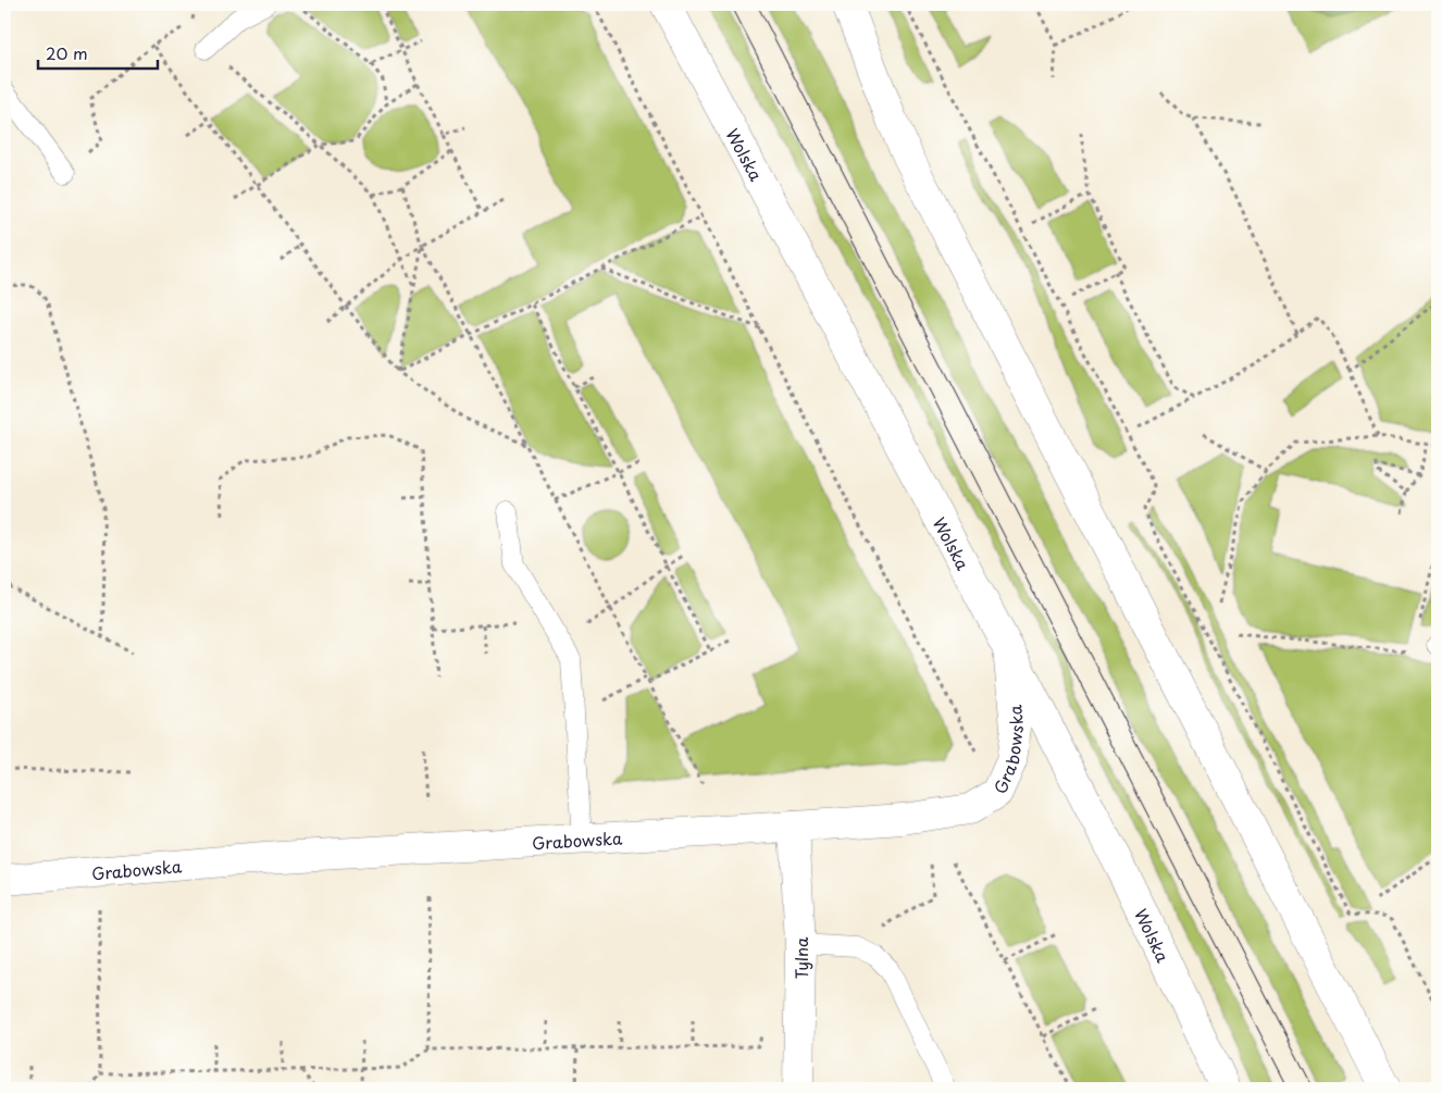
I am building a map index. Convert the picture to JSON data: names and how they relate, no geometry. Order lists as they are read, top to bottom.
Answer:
{
  "streets": {
    "main road": ["Wolska", "Grabowska", "Tylna"]
  },
  "crossings": [
    ["Wolska", "Grabowska"],
    ["Grabowska", "Tylna"]
  ],
  "scale_bar": "20 m"
}
